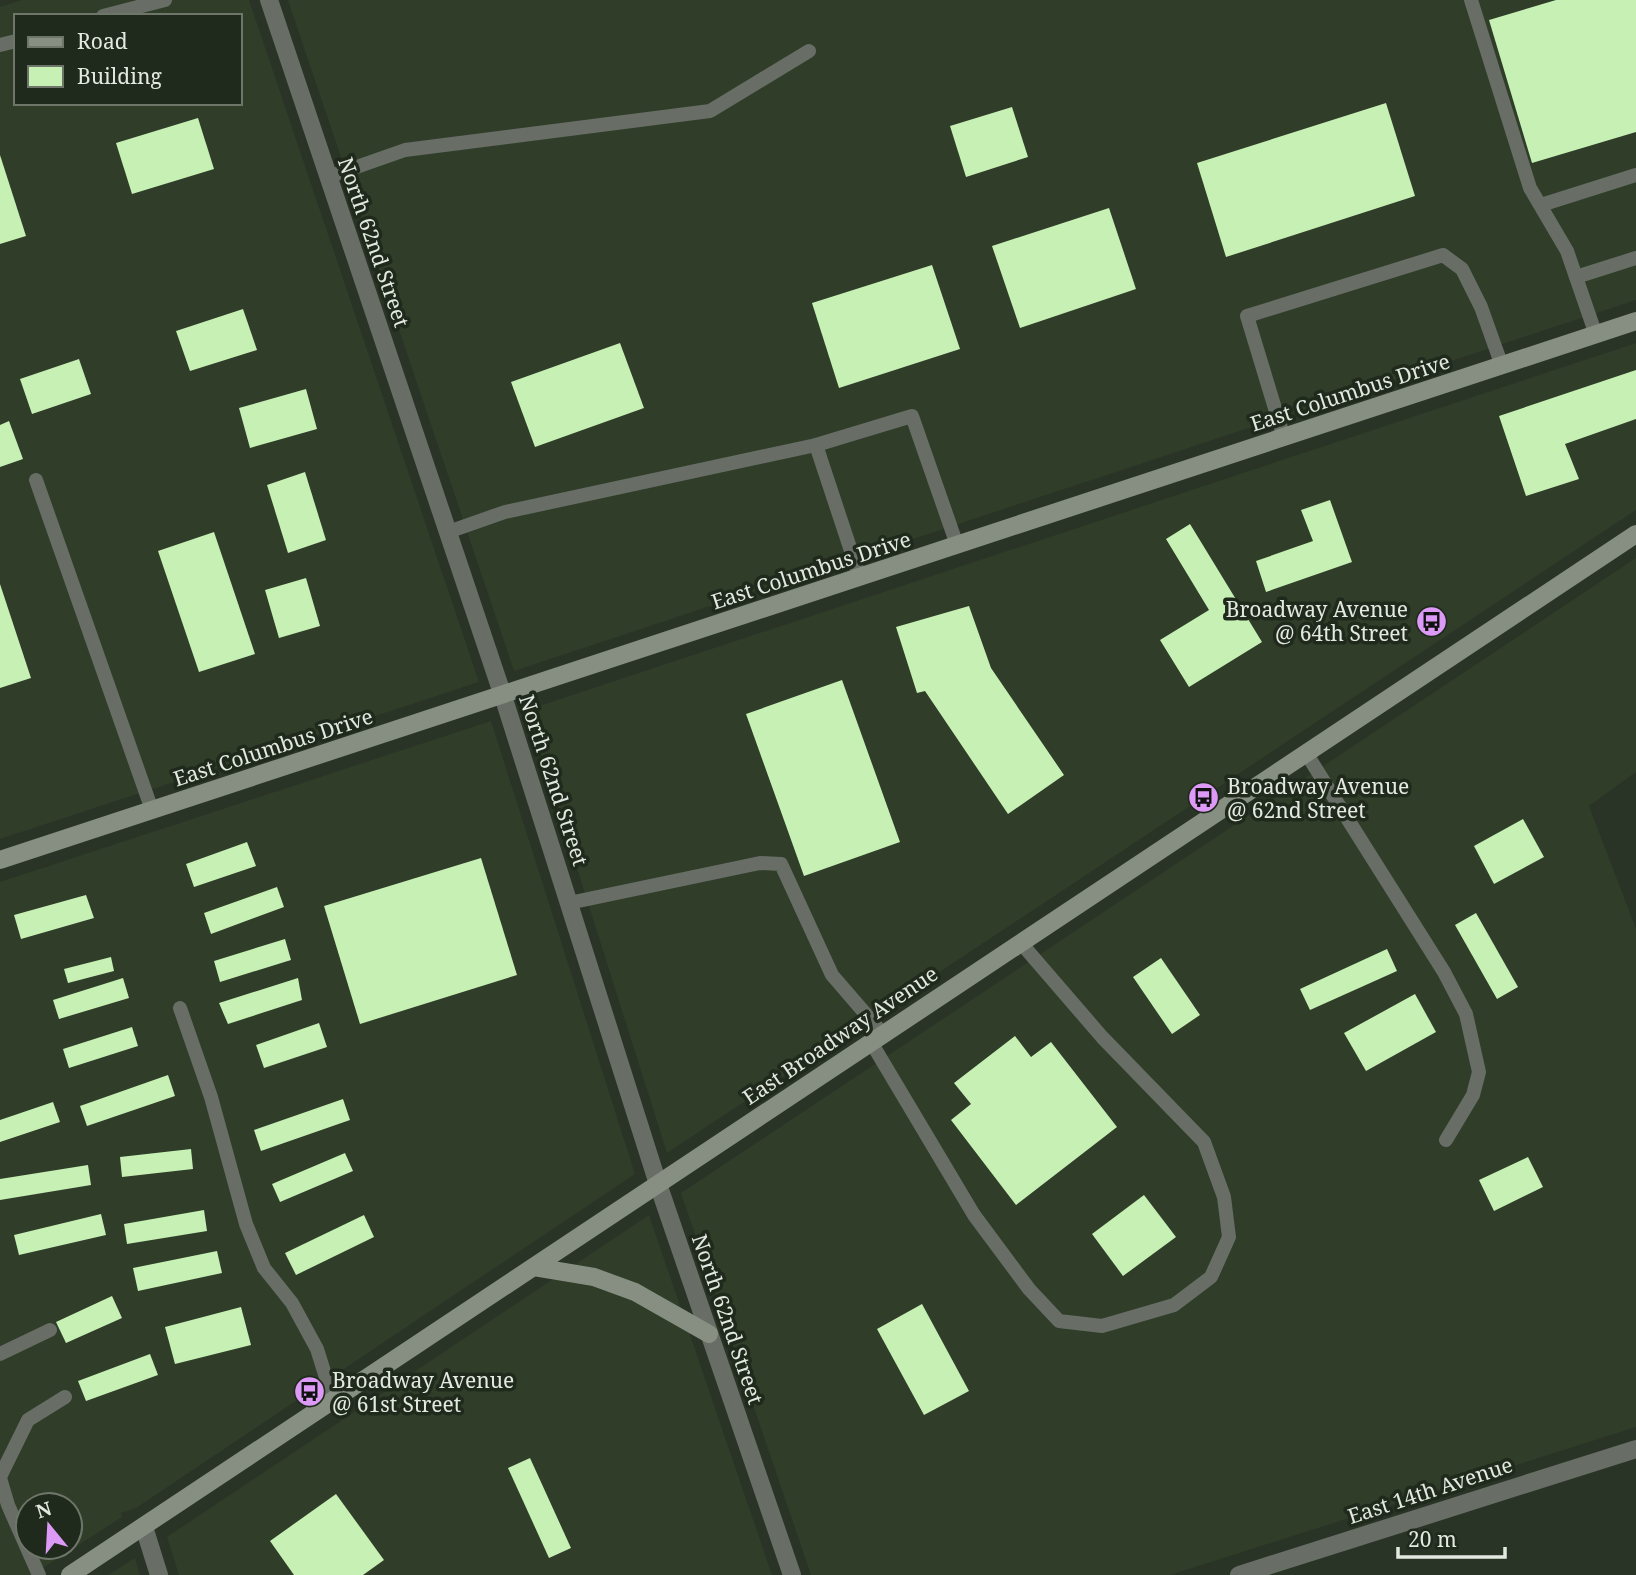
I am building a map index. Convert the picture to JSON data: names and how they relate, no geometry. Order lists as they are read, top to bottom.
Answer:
{
  "streets": {
    "street": [
      "North 62nd Street",
      "East Columbus Drive",
      "East Broadway Avenue",
      "East 14th Avenue"
    ]
  },
  "crossings": [
    ["North 62nd Street", "East Columbus Drive"],
    ["North 62nd Street", "East Broadway Avenue"]
  ],
  "places": {
    "bus stop": ["Broadway Avenue @ 64th Street", "Broadway Avenue @ 62nd Street", "Broadway Avenue @ 61st Street"]
  },
  "legend": ["Road", "Building"],
  "scale_bar": "20 m",
  "north": "top"
}
